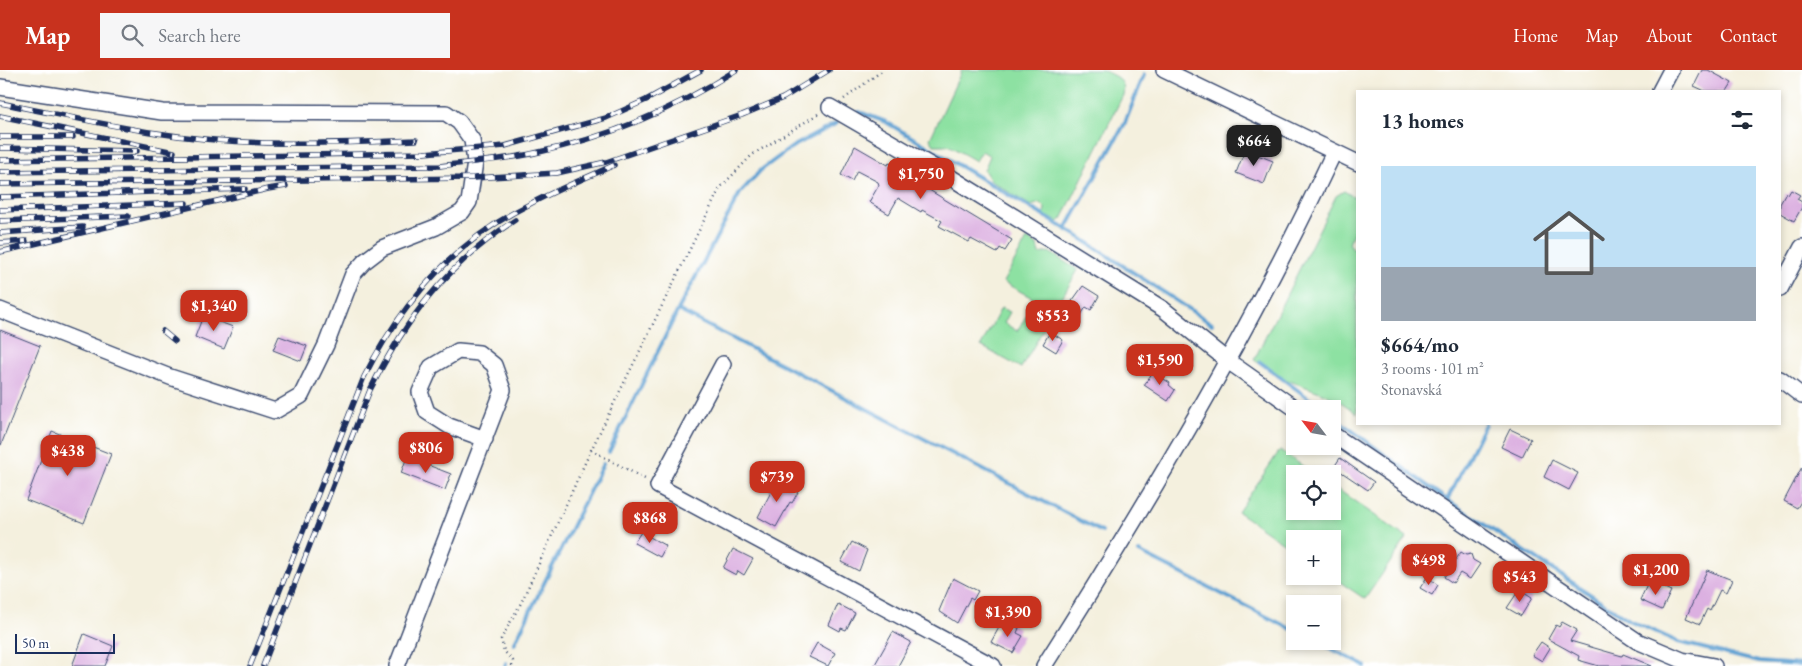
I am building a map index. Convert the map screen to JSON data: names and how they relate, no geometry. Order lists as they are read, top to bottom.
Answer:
{
  "scale_bar": "50 m",
  "north": "top left",
  "page": {
    "header": "Map",
    "search": "Search here",
    "nav": [
      "Home",
      "Map",
      "About",
      "Contact"
    ],
    "heading": "13 homes",
    "price": [
      "$664",
      "$1,750",
      "$1,340",
      "$553",
      "$1,590",
      "$806",
      "$438",
      "$739",
      "$868",
      "$498",
      "$1,200",
      "$543",
      "$1,390"
    ],
    "list": [
      {
        "name": "$664/mo",
        "note": "3 rooms · 101 m² · Stonavská"
      }
    ],
    "map_buttons": ["+", "−"],
    "scale": "50 m"
  }
}
